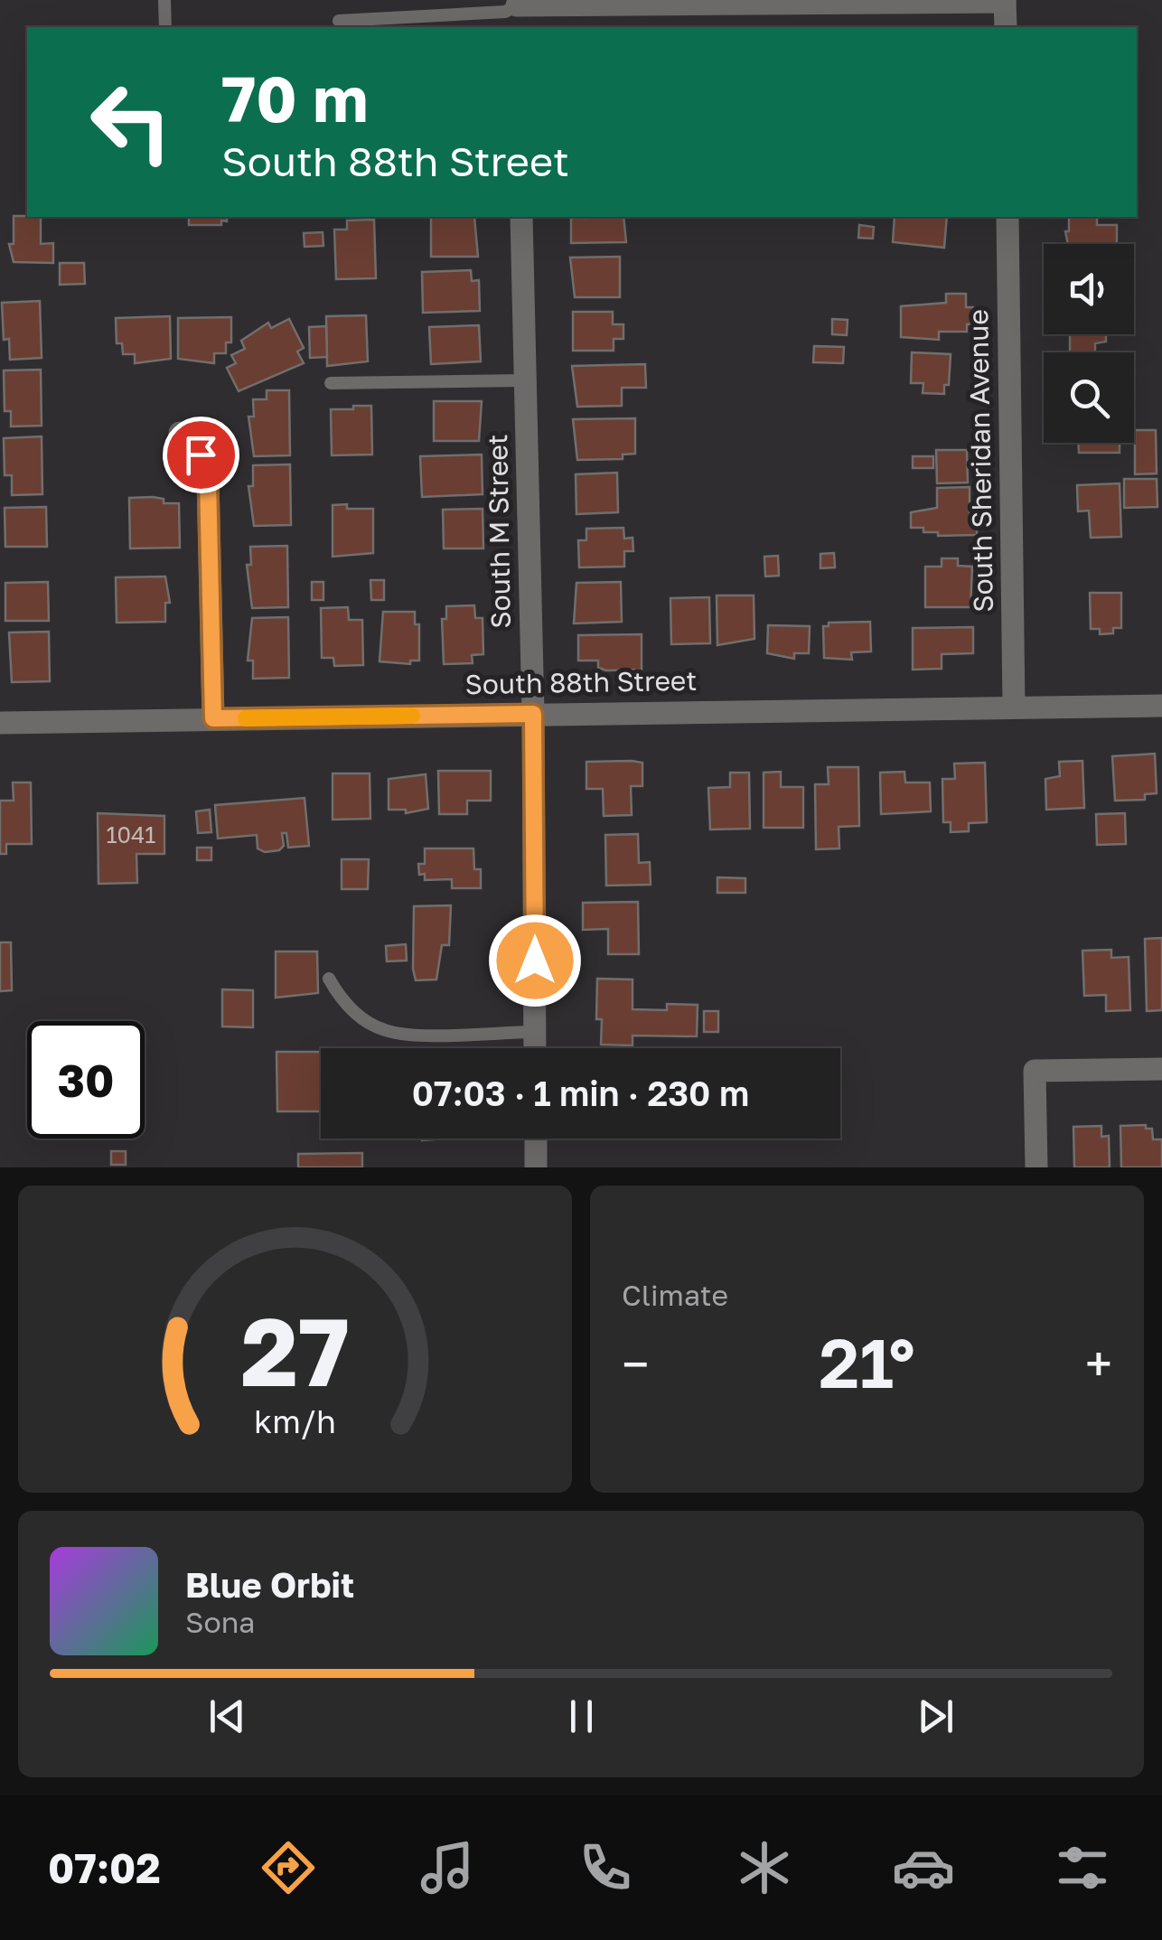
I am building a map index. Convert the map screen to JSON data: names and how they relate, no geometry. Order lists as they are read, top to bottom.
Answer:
{
  "streets": {
    "street": ["South Sheridan Avenue", "South M Street", "South 88th Street"]
  },
  "crossings": [
    ["South Sheridan Avenue", "South 88th Street"],
    ["South M Street", "South 88th Street"]
  ],
  "house_numbers": ["1041"],
  "page": {
    "turn": ["70 m", "South 88th Street"],
    "limit": "30",
    "trip": "07:03 · 1 min · 230 m",
    "tile": "Climate",
    "heat": ["−", "21°", "+"],
    "song": ["Blue Orbit", "Sona"],
    "tabs": "07:02",
    "gauge": ["27", "km/h"]
  }
}
